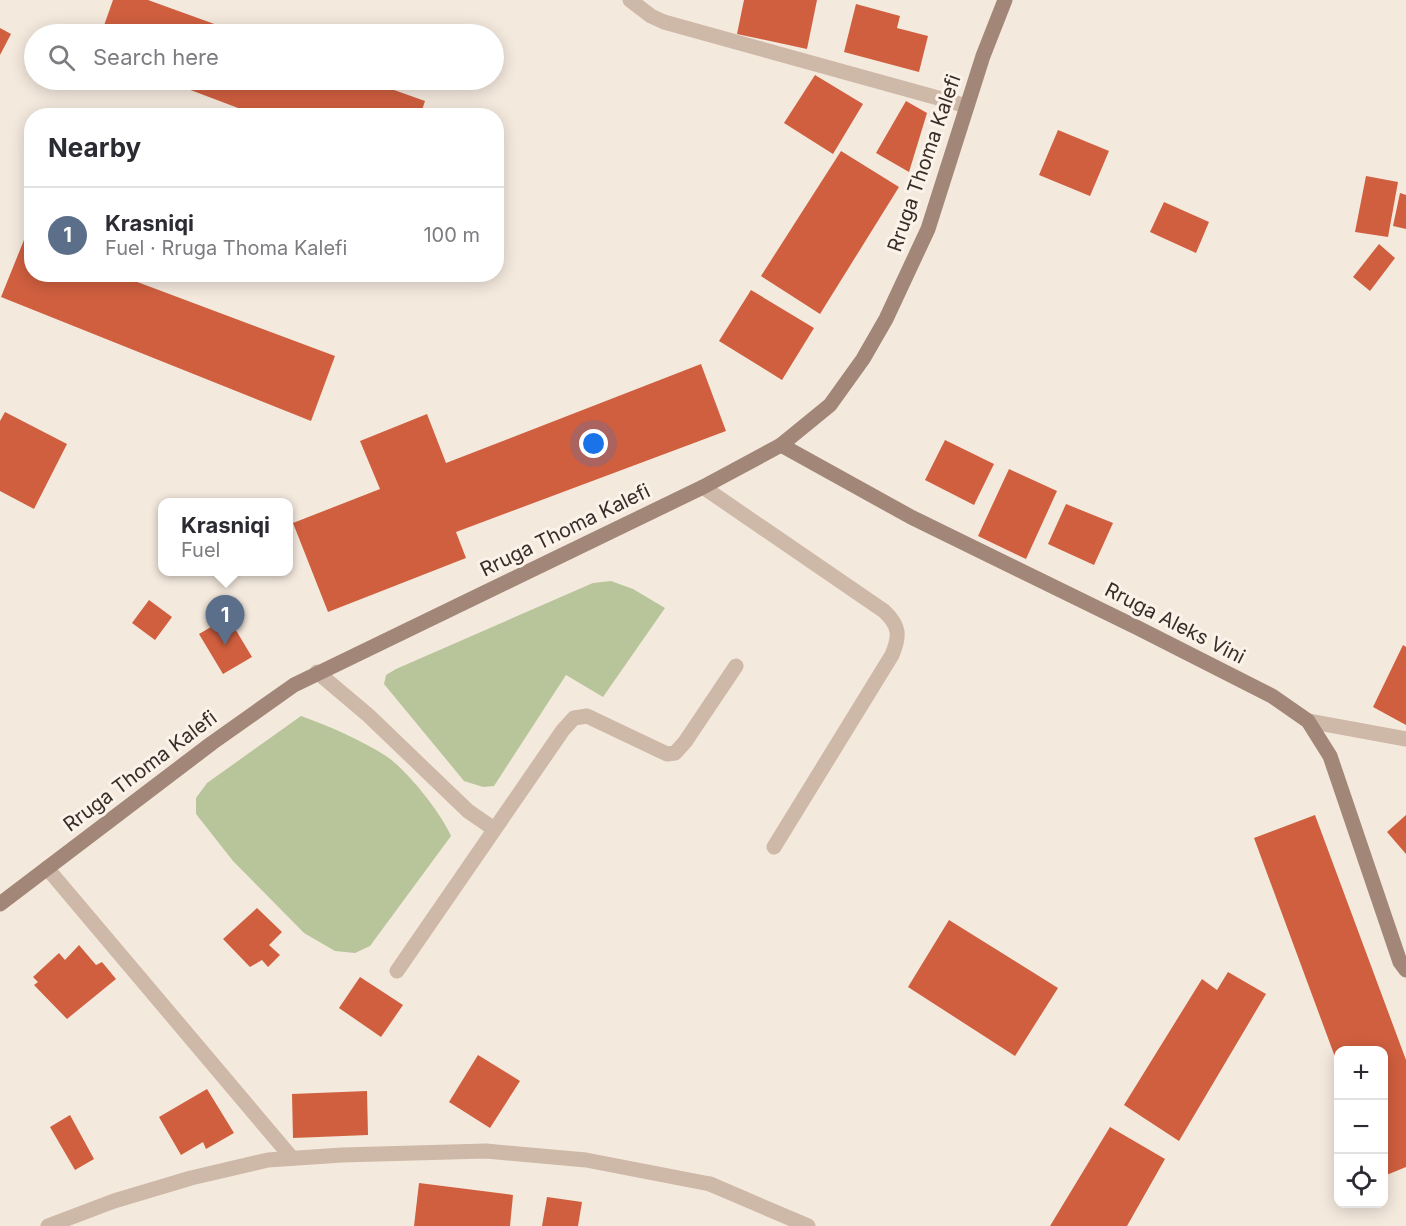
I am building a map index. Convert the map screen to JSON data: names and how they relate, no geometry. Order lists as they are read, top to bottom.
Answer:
{
  "streets": {
    "main road": ["Rruga Thoma Kalefi", "Rruga Aleks Vini"]
  },
  "crossings": [
    ["Rruga Thoma Kalefi", "Rruga Aleks Vini"]
  ],
  "page": {
    "search": "Search here",
    "heading": "Nearby",
    "list": [
      {
        "mark": "1",
        "name": "Krasniqi",
        "note": "Fuel · Rruga Thoma Kalefi",
        "value": "100 m"
      }
    ],
    "popup": ["Krasniqi", "Fuel"],
    "pins": "1",
    "map_buttons": ["+", "−"]
  }
}
